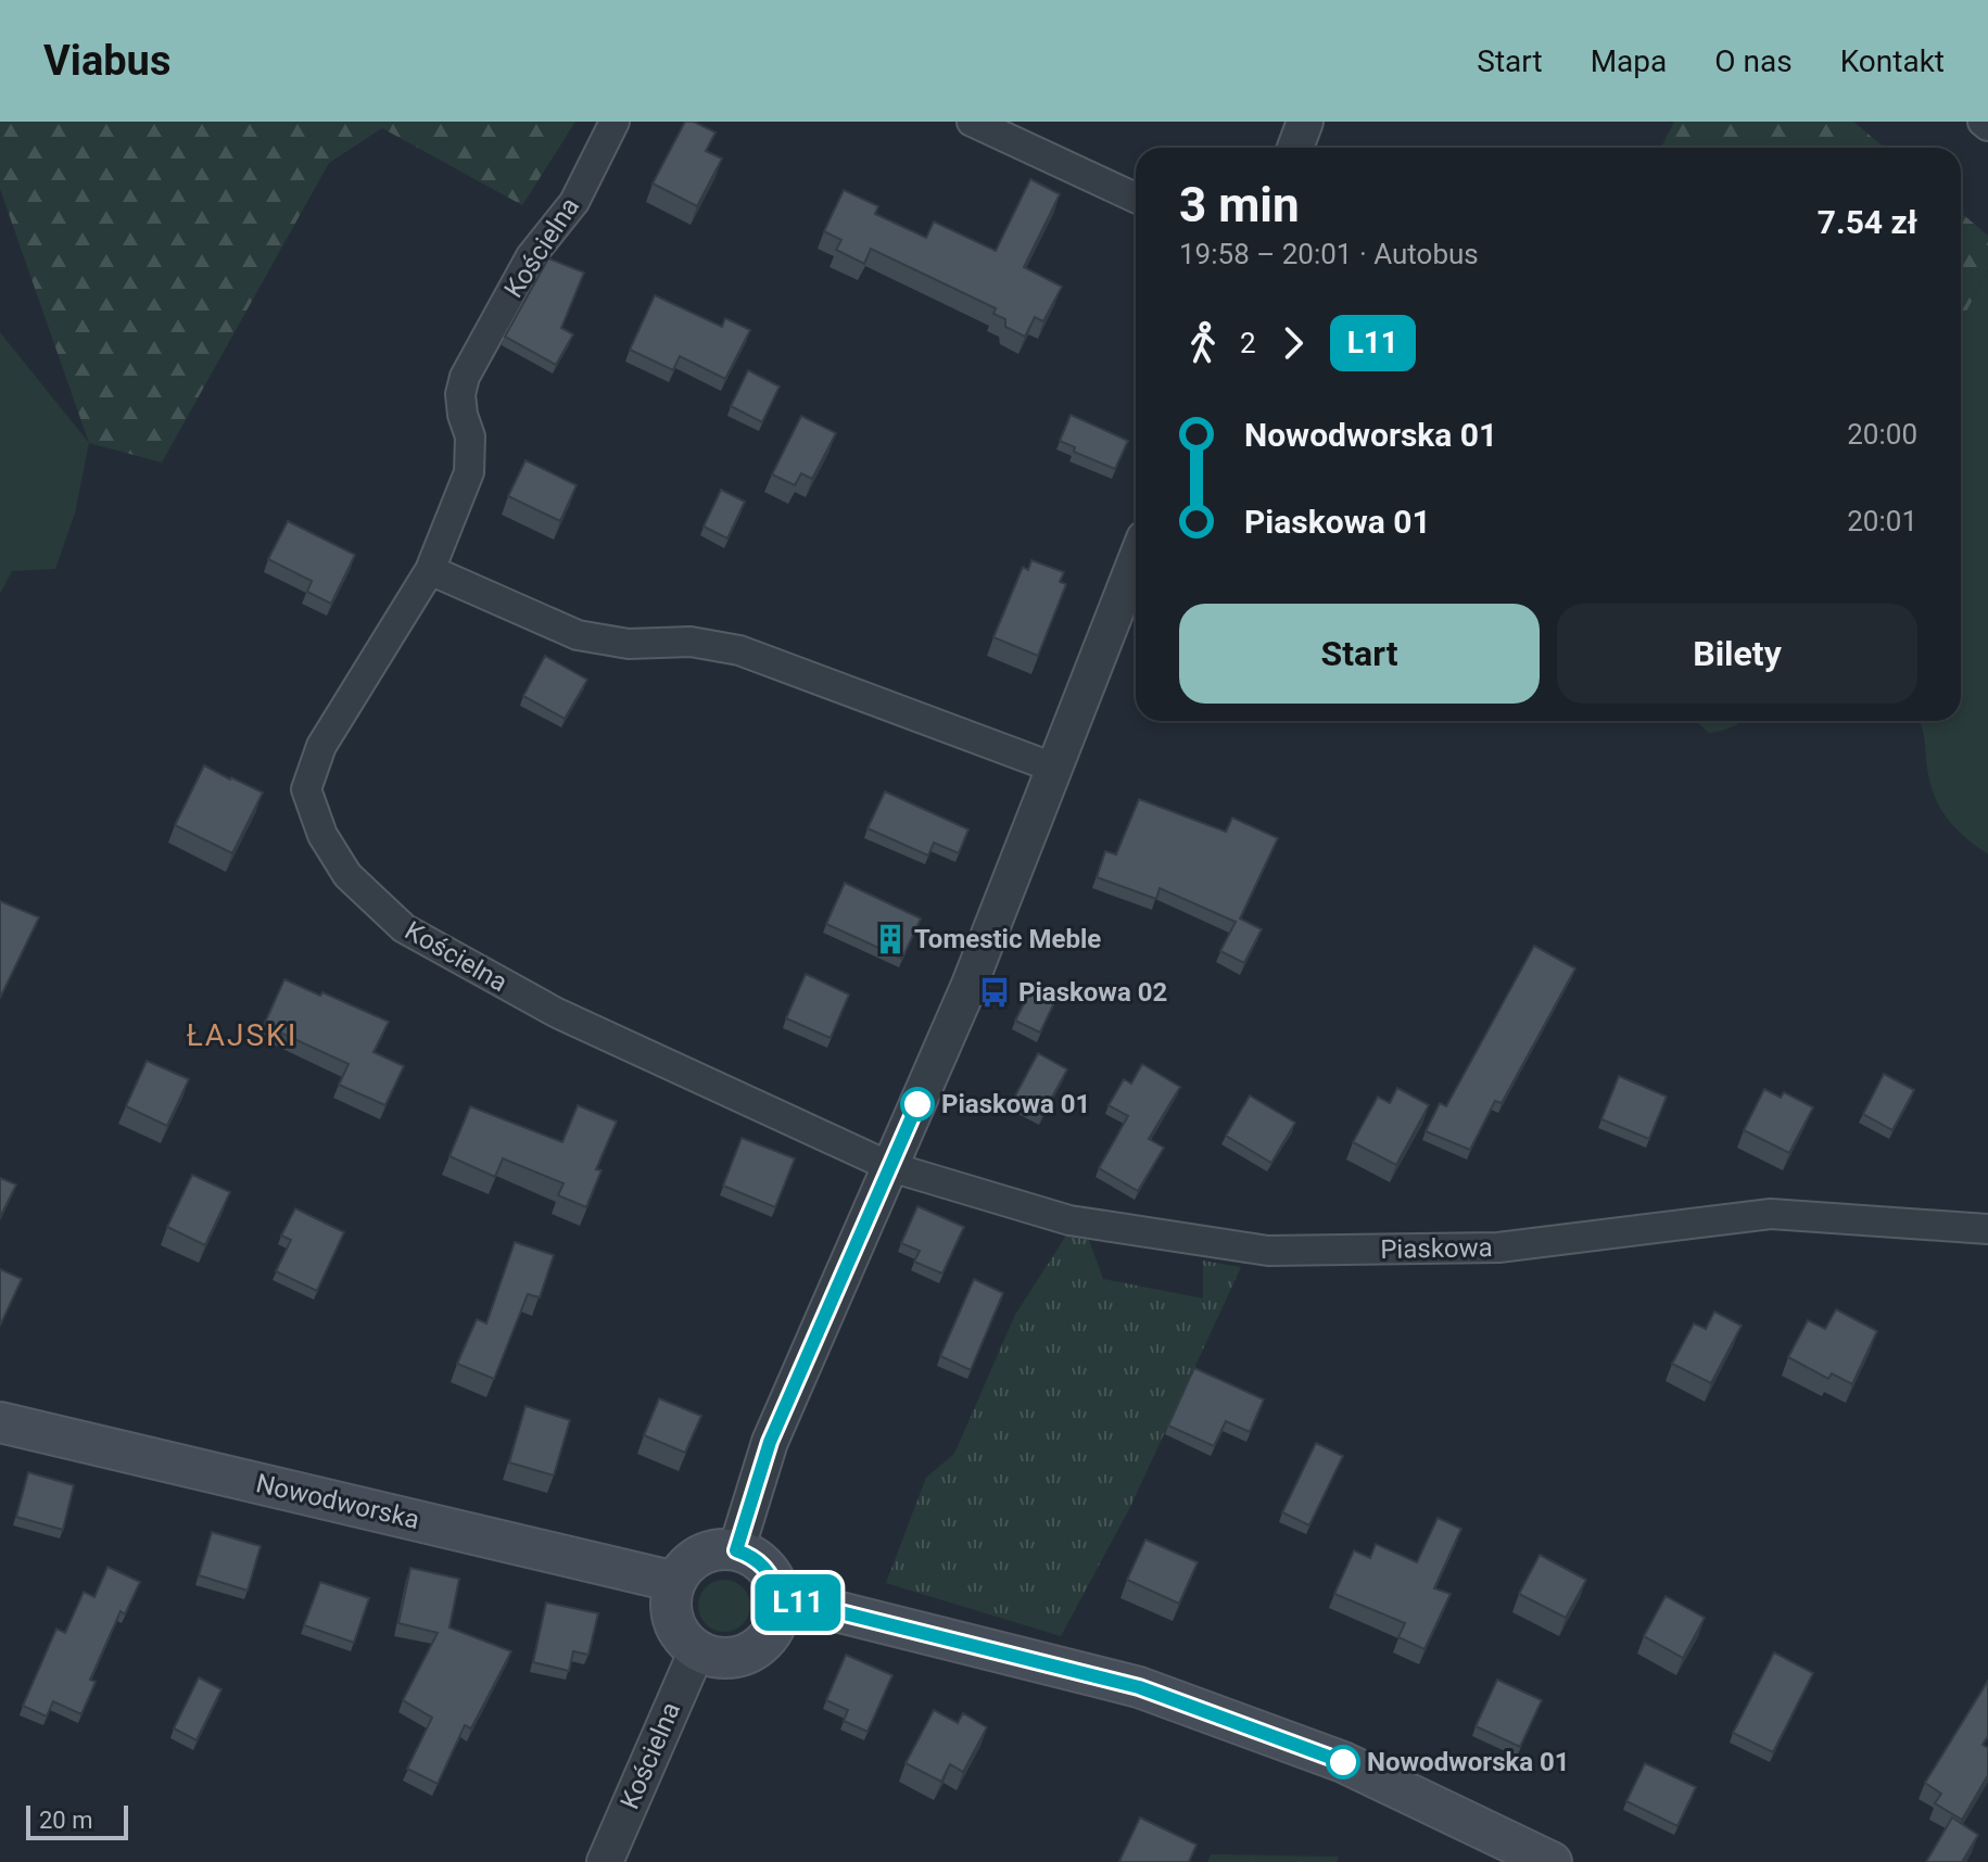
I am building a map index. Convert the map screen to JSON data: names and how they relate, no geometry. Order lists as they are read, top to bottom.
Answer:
{
  "streets": {
    "main road": ["Nowodworska"],
    "street": ["Kościelna", "Piaskowa"]
  },
  "crossings": [
    ["Kościelna", "Piaskowa"],
    ["Kościelna", "Nowodworska"]
  ],
  "districts": ["ŁAJSKI"],
  "places": {
    "building": ["Tomestic Meble"],
    "bus stop": ["Piaskowa 02"],
    "other": ["Piaskowa 01", "Nowodworska 01"]
  },
  "lines": ["bus line L11"],
  "scale_bar": "20 m",
  "page": {
    "header": "Viabus",
    "nav": [
      "Start",
      "Mapa",
      "O nas",
      "Kontakt"
    ],
    "on_map": "L11",
    "heading": ["3 min", "19:58 – 20:01 · Autobus", "7.54 zł"],
    "legs": ["2", "L11"],
    "list": [
      {
        "name": "Nowodworska 01",
        "value": "20:00"
      },
      {
        "name": "Piaskowa 01",
        "value": "20:01"
      }
    ],
    "buttons": ["Start", "Bilety"],
    "scale": "20 m"
  }
}
